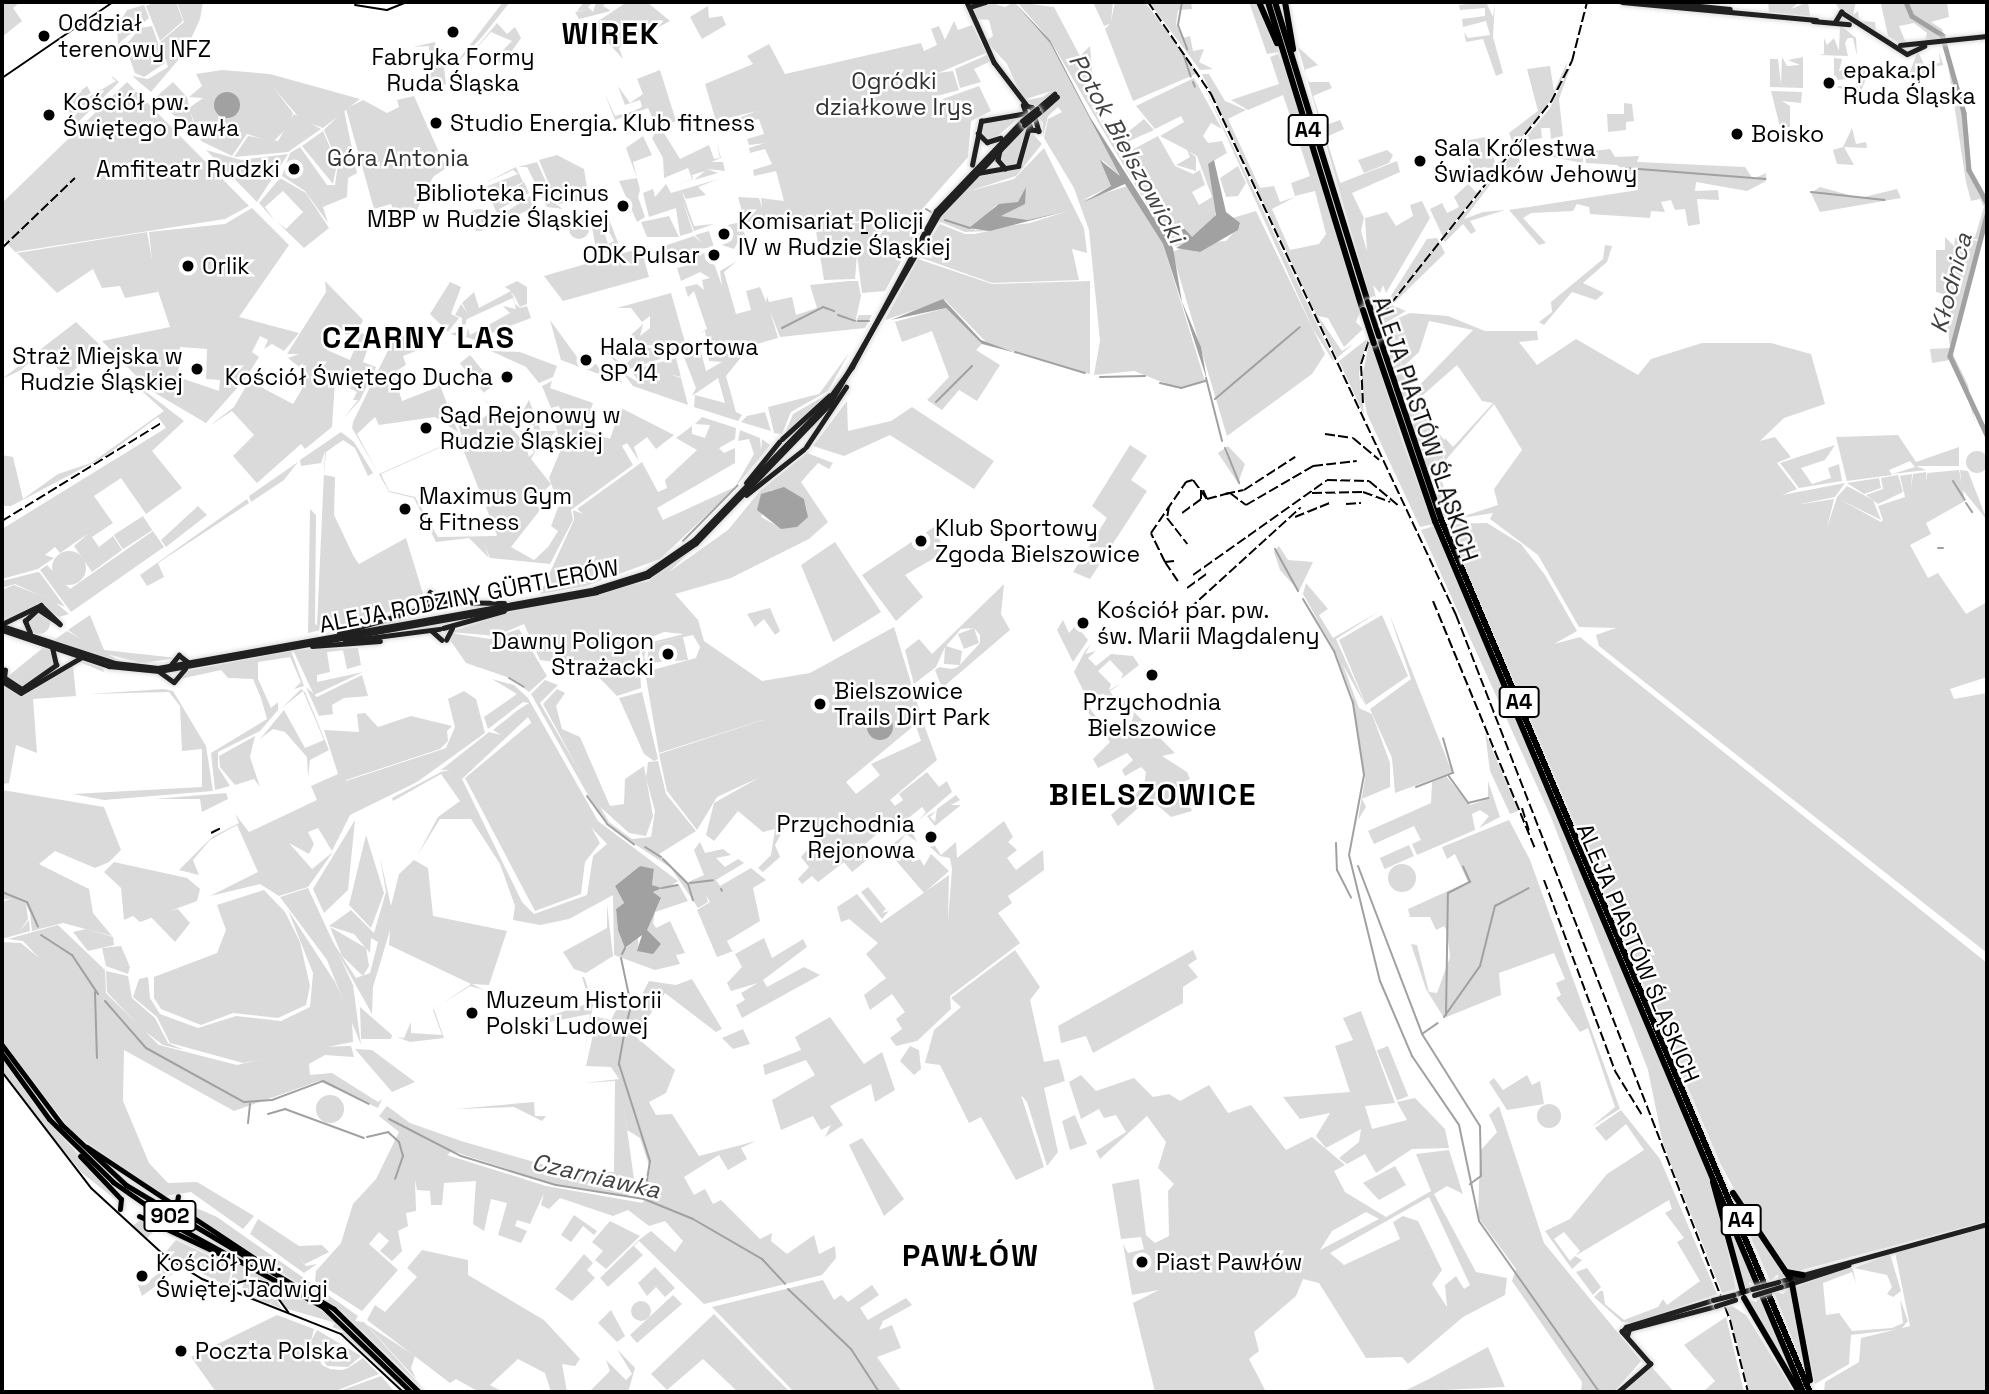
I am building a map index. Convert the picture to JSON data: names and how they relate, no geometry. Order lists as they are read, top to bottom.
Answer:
{
  "streets": {
    "highway": ["A4", "ALEJA PIASTÓW ŚLĄSKICH"],
    "main road": ["ALEJA RODZINY GÜRTLERÓW", "902"]
  },
  "crossings": [
    ["A4", "ALEJA PIASTÓW ŚLĄSKICH"]
  ],
  "districts": [
    "WIREK",
    "CZARNY LAS",
    "BIELSZOWICE",
    "PAWŁÓW"
  ],
  "water": ["Potok Bielszowicki", "Kłodnica", "Czarniawka"],
  "parks": ["Ogródki działkowe Irys", "Góra Antonia"],
  "places": [
    "Fabryka Formy Ruda Śląska",
    "Oddział terenowy NFZ",
    "epaka.pl Ruda Śląska",
    "Kościół pw. Świętego Pawła",
    "Studio Energia. Klub fitness",
    "Boisko",
    "Sala Królestwa Świadków Jehowy",
    "Amfiteatr Rudzki",
    "Biblioteka Ficinus MBP w Rudzie Śląskiej",
    "Komisariat Policji IV w Rudzie Śląskiej",
    "ODK Pulsar",
    "Orlik",
    "Hala sportowa SP 14",
    "Straż Miejska w Rudzie Śląskiej",
    "Kościół Świętego Ducha",
    "Sąd Rejonowy w Rudzie Śląskiej",
    "Maximus Gym & Fitness",
    "Klub Sportowy Zgoda Bielszowice",
    "Kościół par. pw. św. Marii Magdaleny",
    "Dawny Poligon Strażacki",
    "Przychodnia Bielszowice",
    "Bielszowice Trails Dirt Park",
    "Przychodnia Rejonowa",
    "Muzeum Historii Polski Ludowej",
    "Piast Pawłów",
    "Kościół pw. Świętej Jadwigi",
    "Poczta Polska"
  ]
}
